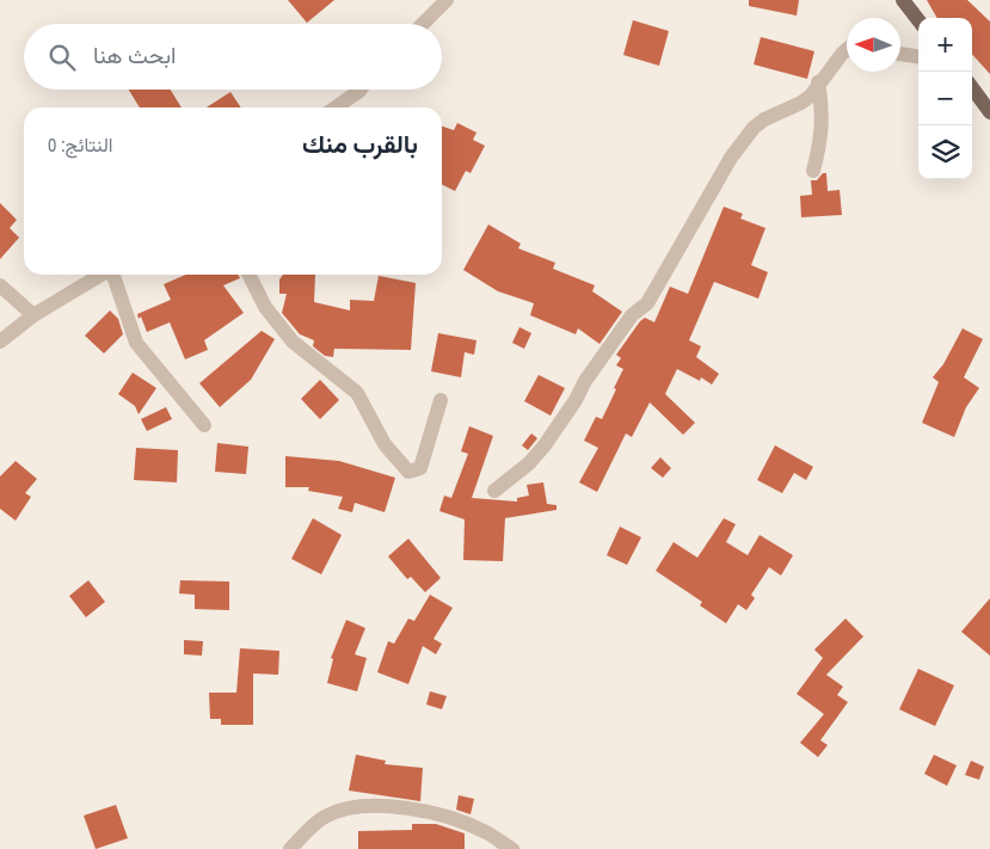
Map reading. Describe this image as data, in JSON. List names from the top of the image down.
{
  "north": "left",
  "page": {
    "map_buttons": ["+", "−"],
    "search": "ابحث هنا",
    "heading": ["بالقرب منك", "النتائج: 0"]
  }
}
